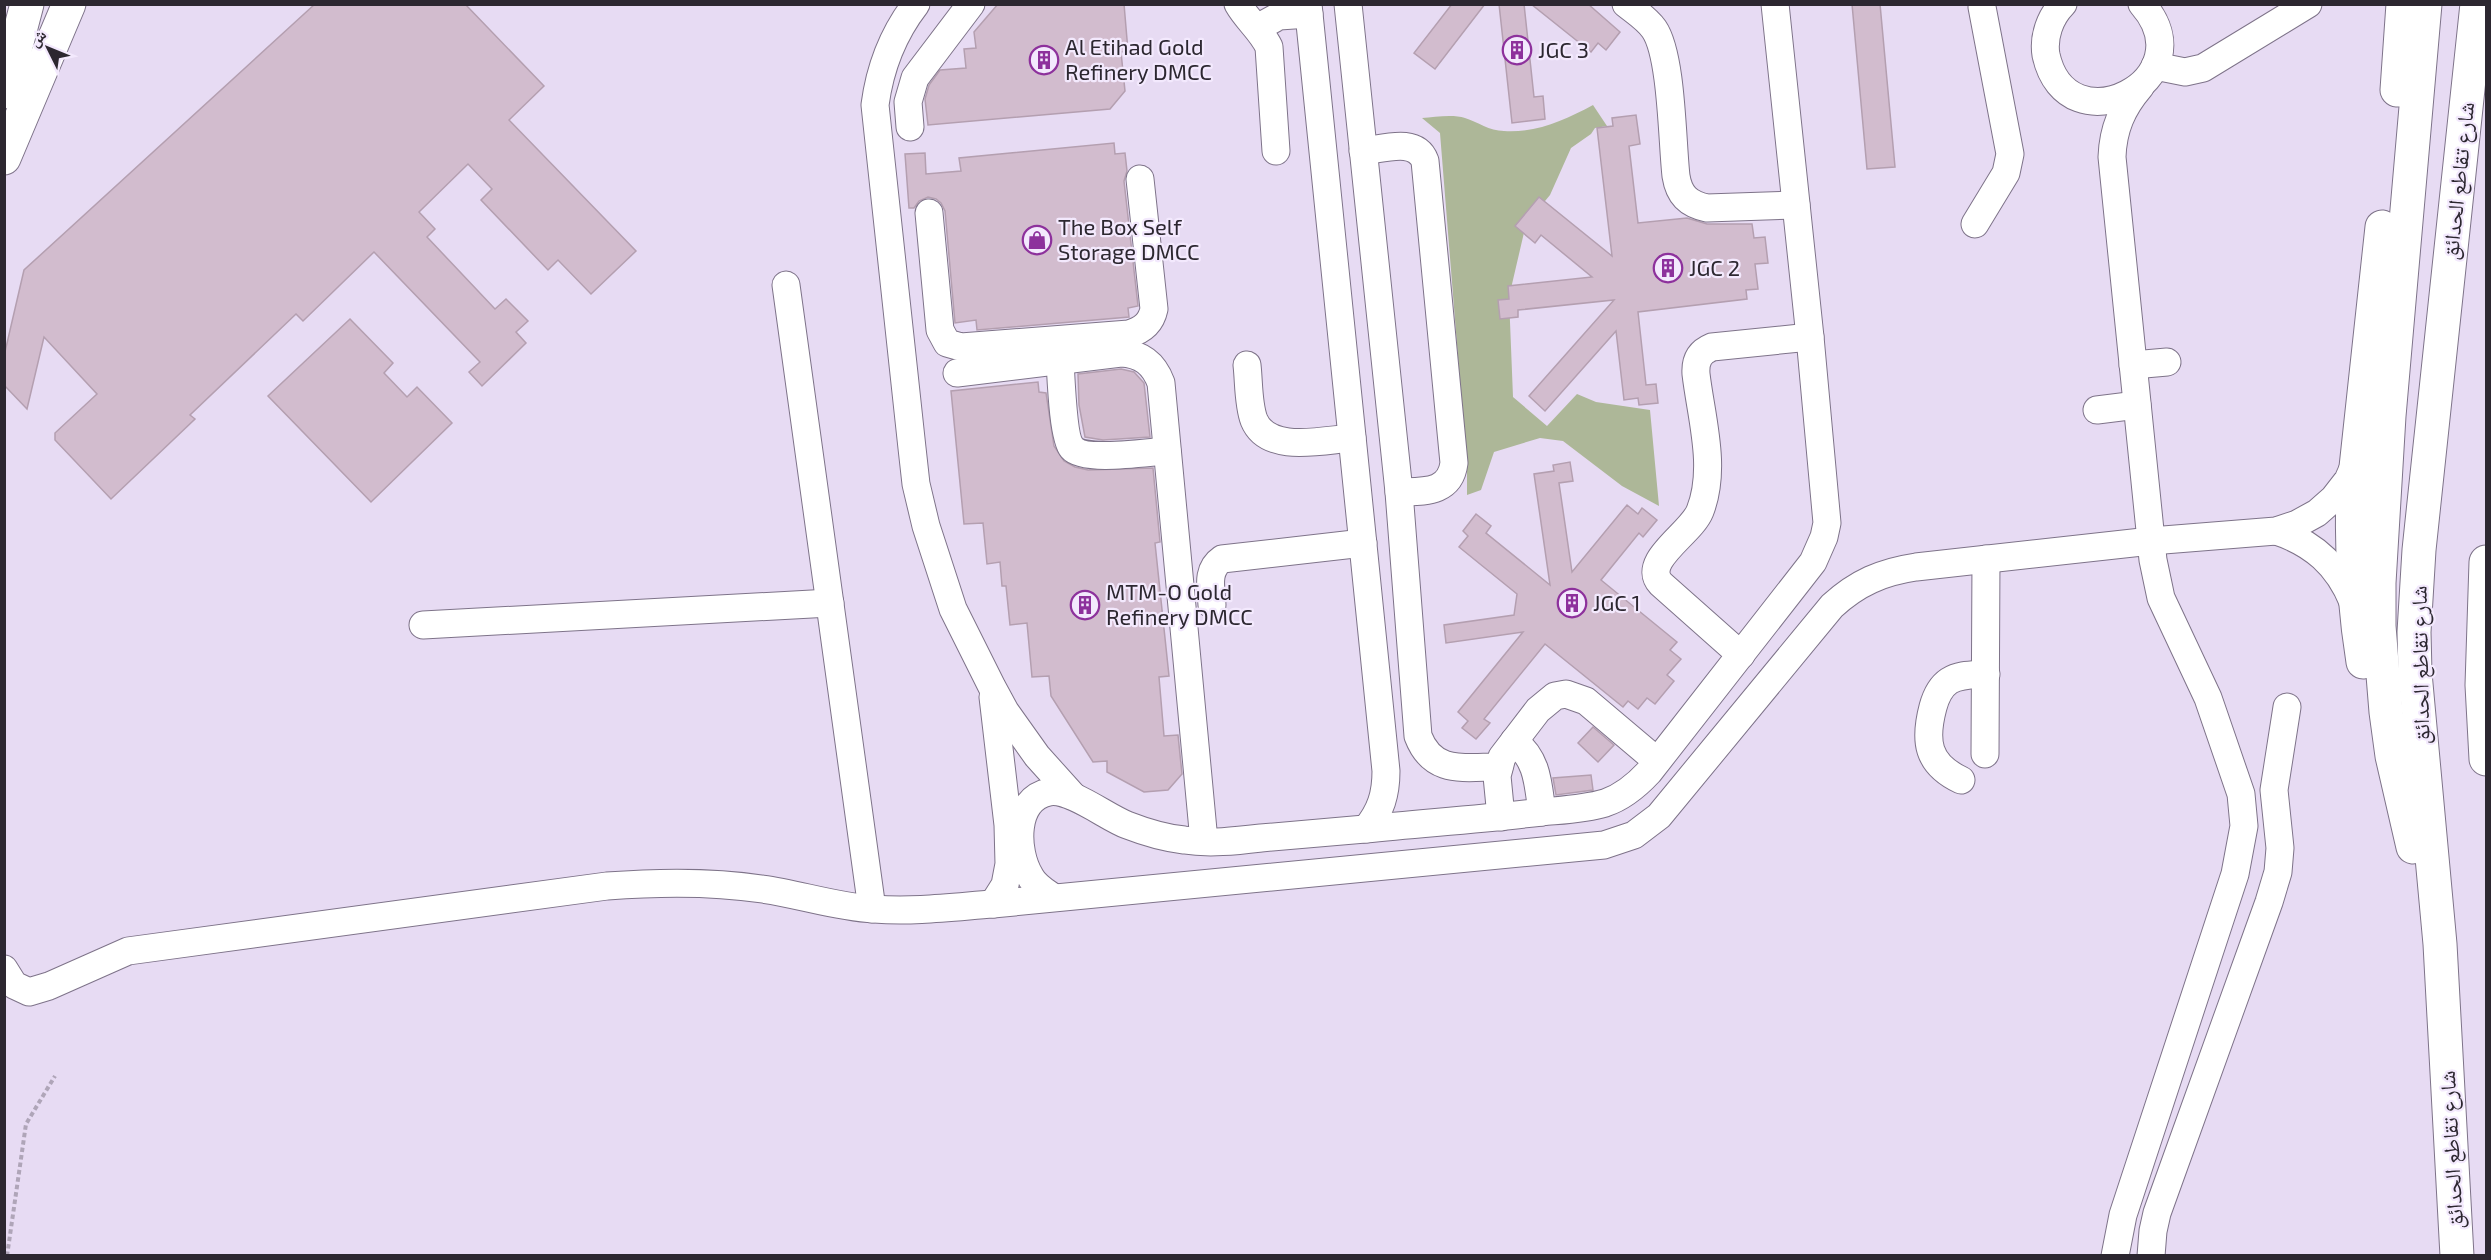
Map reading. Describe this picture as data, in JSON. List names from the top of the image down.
{
  "streets": {
    "main road": ["شارع تقاطع الحدائق"]
  },
  "places": {
    "building": [
      "JGC 3",
      "Al Etihad Gold Refinery DMCC",
      "JGC 2",
      "JGC 1",
      "MTM-O Gold Refinery DMCC"
    ],
    "shop": ["The Box Self Storage DMCC"]
  },
  "north": "top left"
}
